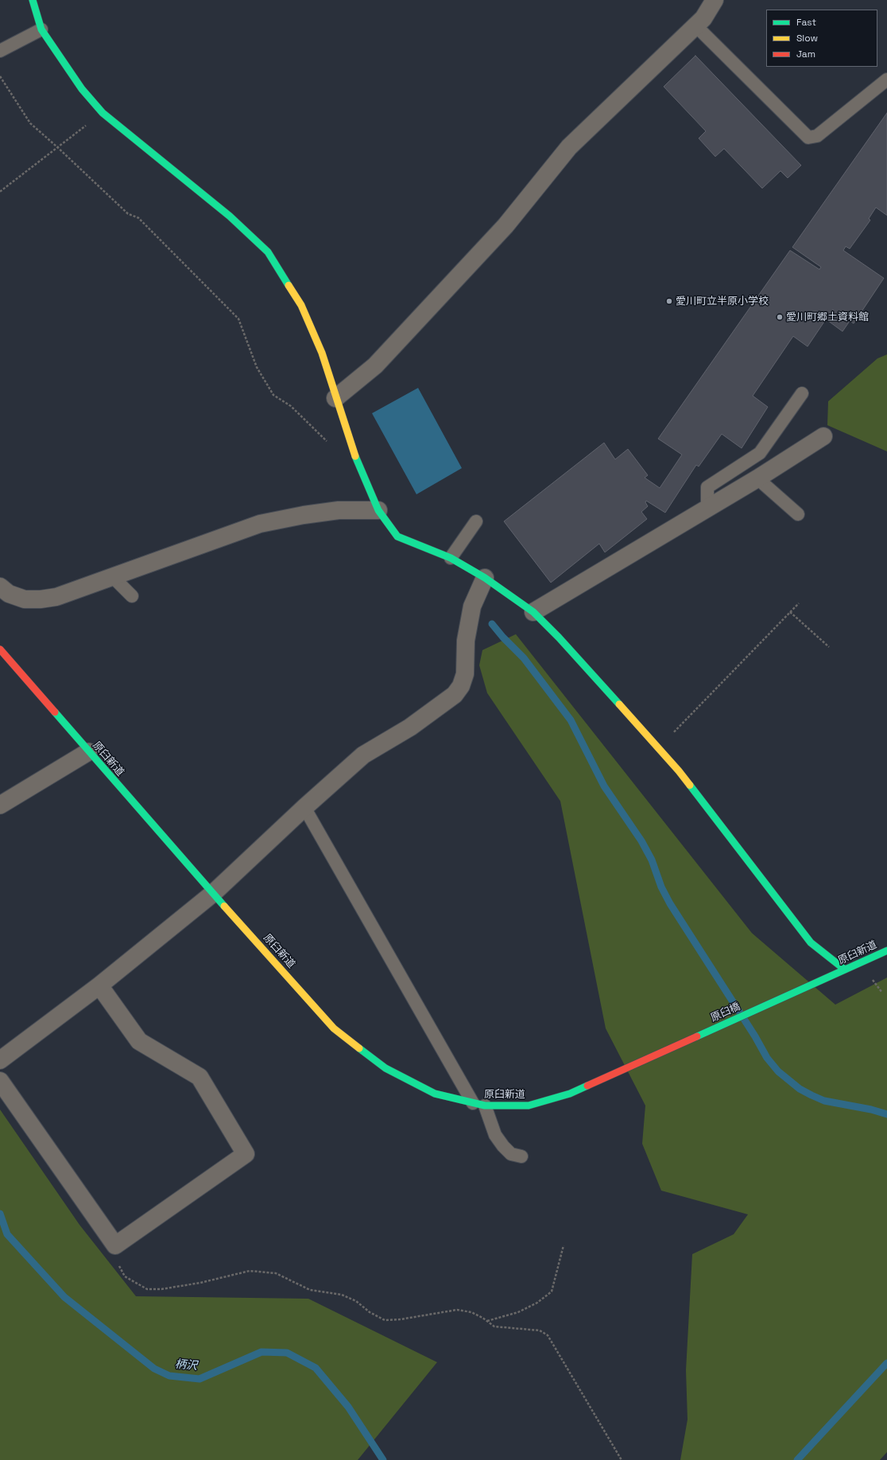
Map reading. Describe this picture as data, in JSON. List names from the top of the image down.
{
  "streets": {
    "street": ["原臼新道", "原臼橋"]
  },
  "crossings": [
    ["原臼新道", "原臼橋"]
  ],
  "water": ["柄沢"],
  "places": ["愛川町立半原小学校", "愛川町郷土資料館"],
  "legend": ["Fast", "Slow", "Jam"]
}
